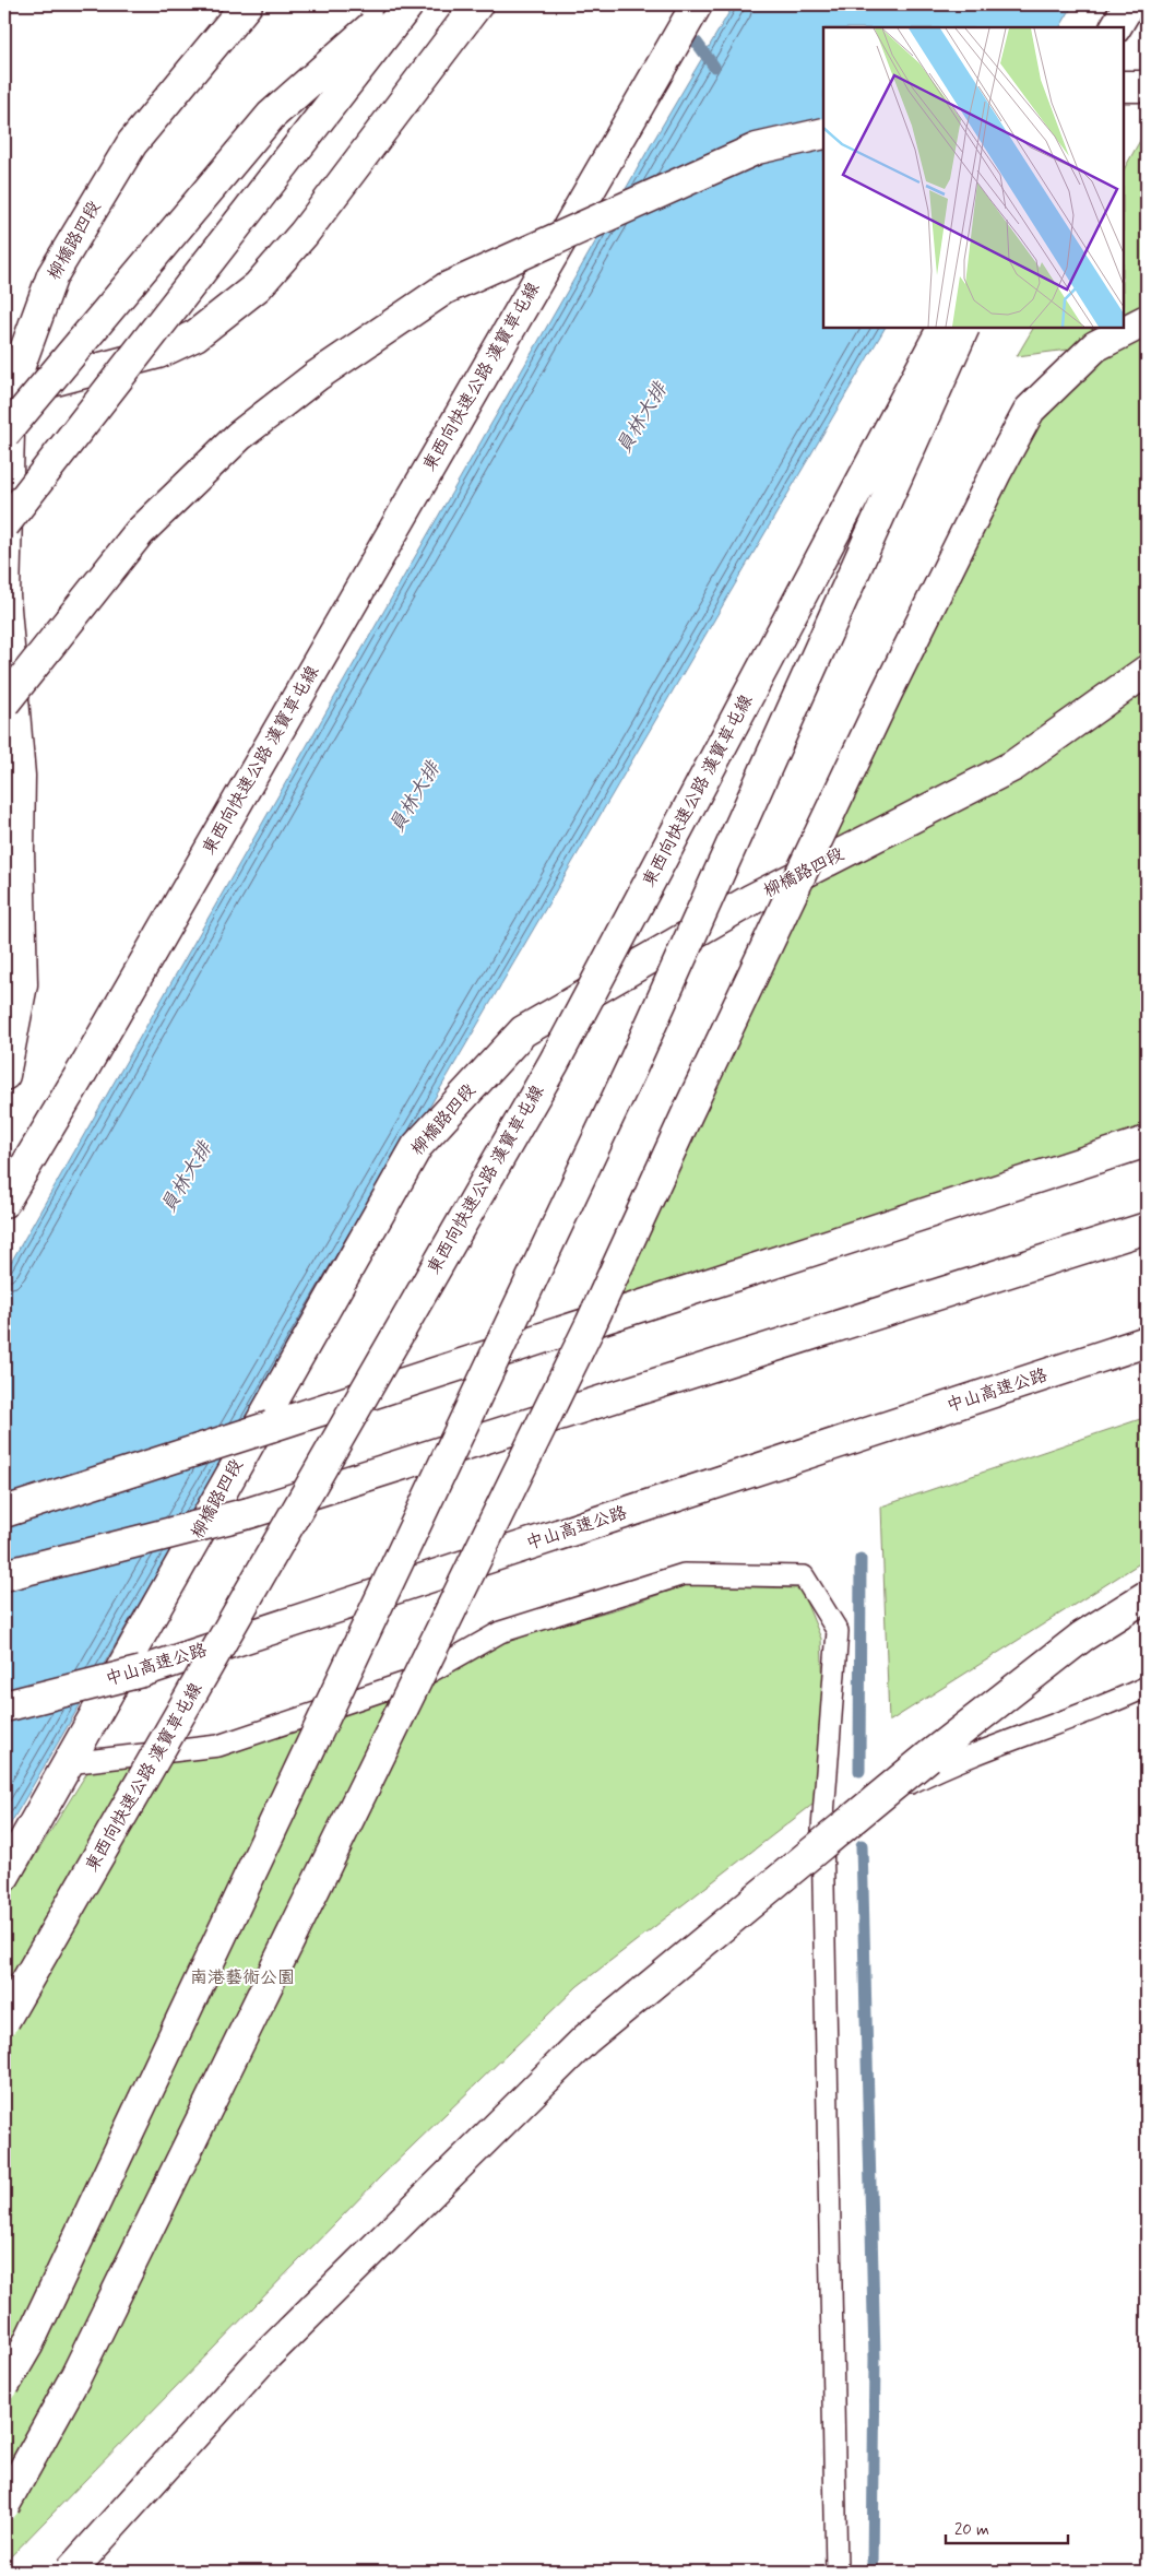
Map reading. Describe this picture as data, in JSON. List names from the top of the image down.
{
  "streets": {
    "main road": ["柳橋路四段", "東西向快速公路 漢寶草屯線", "中山高速公路"]
  },
  "water": ["員林大排"],
  "parks": ["南港藝術公園"],
  "scale_bar": "20 m"
}
